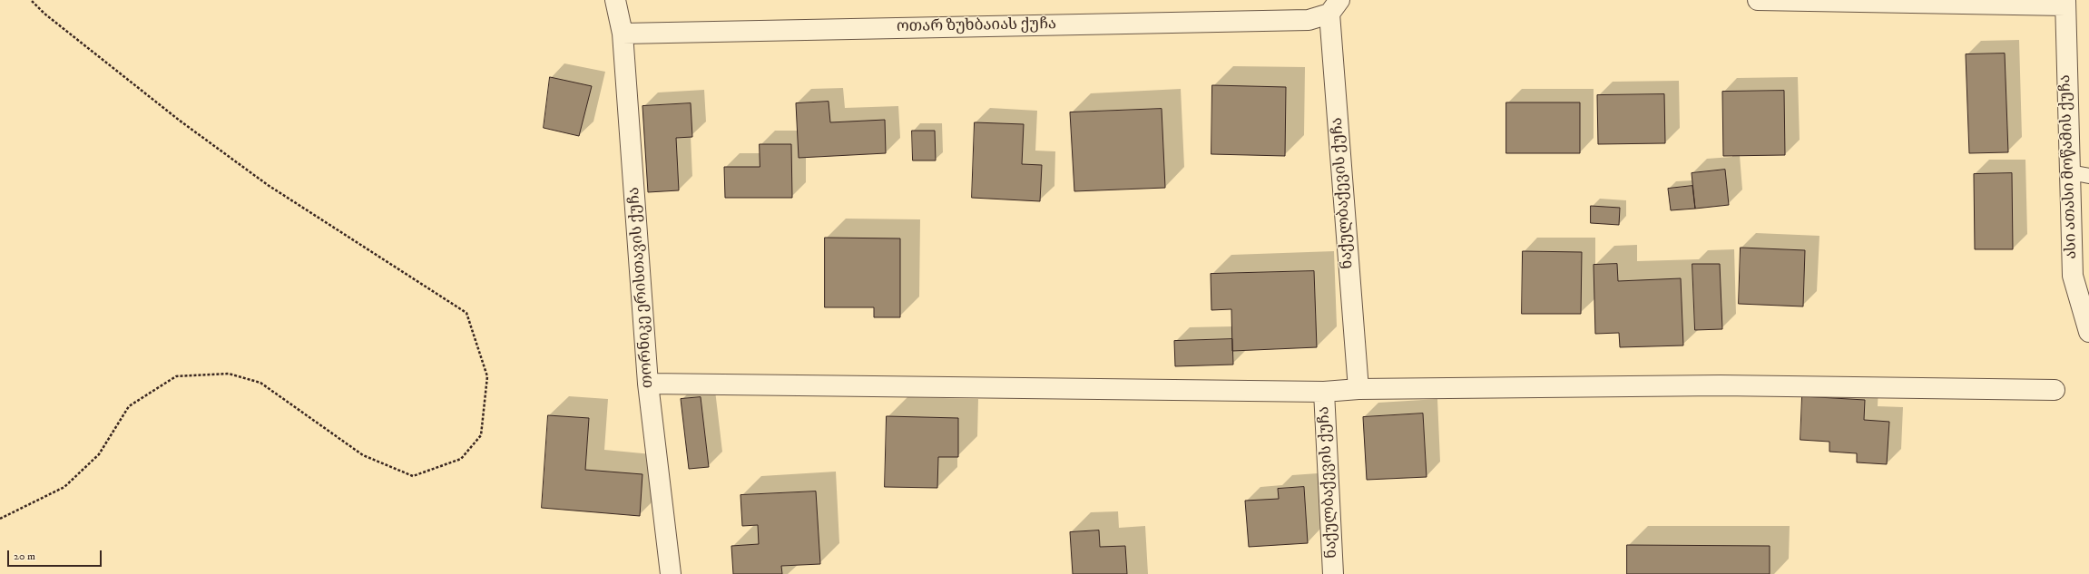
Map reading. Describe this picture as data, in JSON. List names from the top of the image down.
{
  "streets": {
    "street": [
      "ოთარ ზუხბაიას ქუჩა",
      "ასი ათასი მოწამის ქუჩა",
      "ნაქულბაქევის ქუჩა",
      "თორნიკე ერისთავის ქუჩა"
    ]
  },
  "crossings": [
    ["ოთარ ზუხბაიას ქუჩა", "ნაქულბაქევის ქუჩა"],
    ["ოთარ ზუხბაიას ქუჩა", "თორნიკე ერისთავის ქუჩა"]
  ],
  "scale_bar": "20 m"
}
